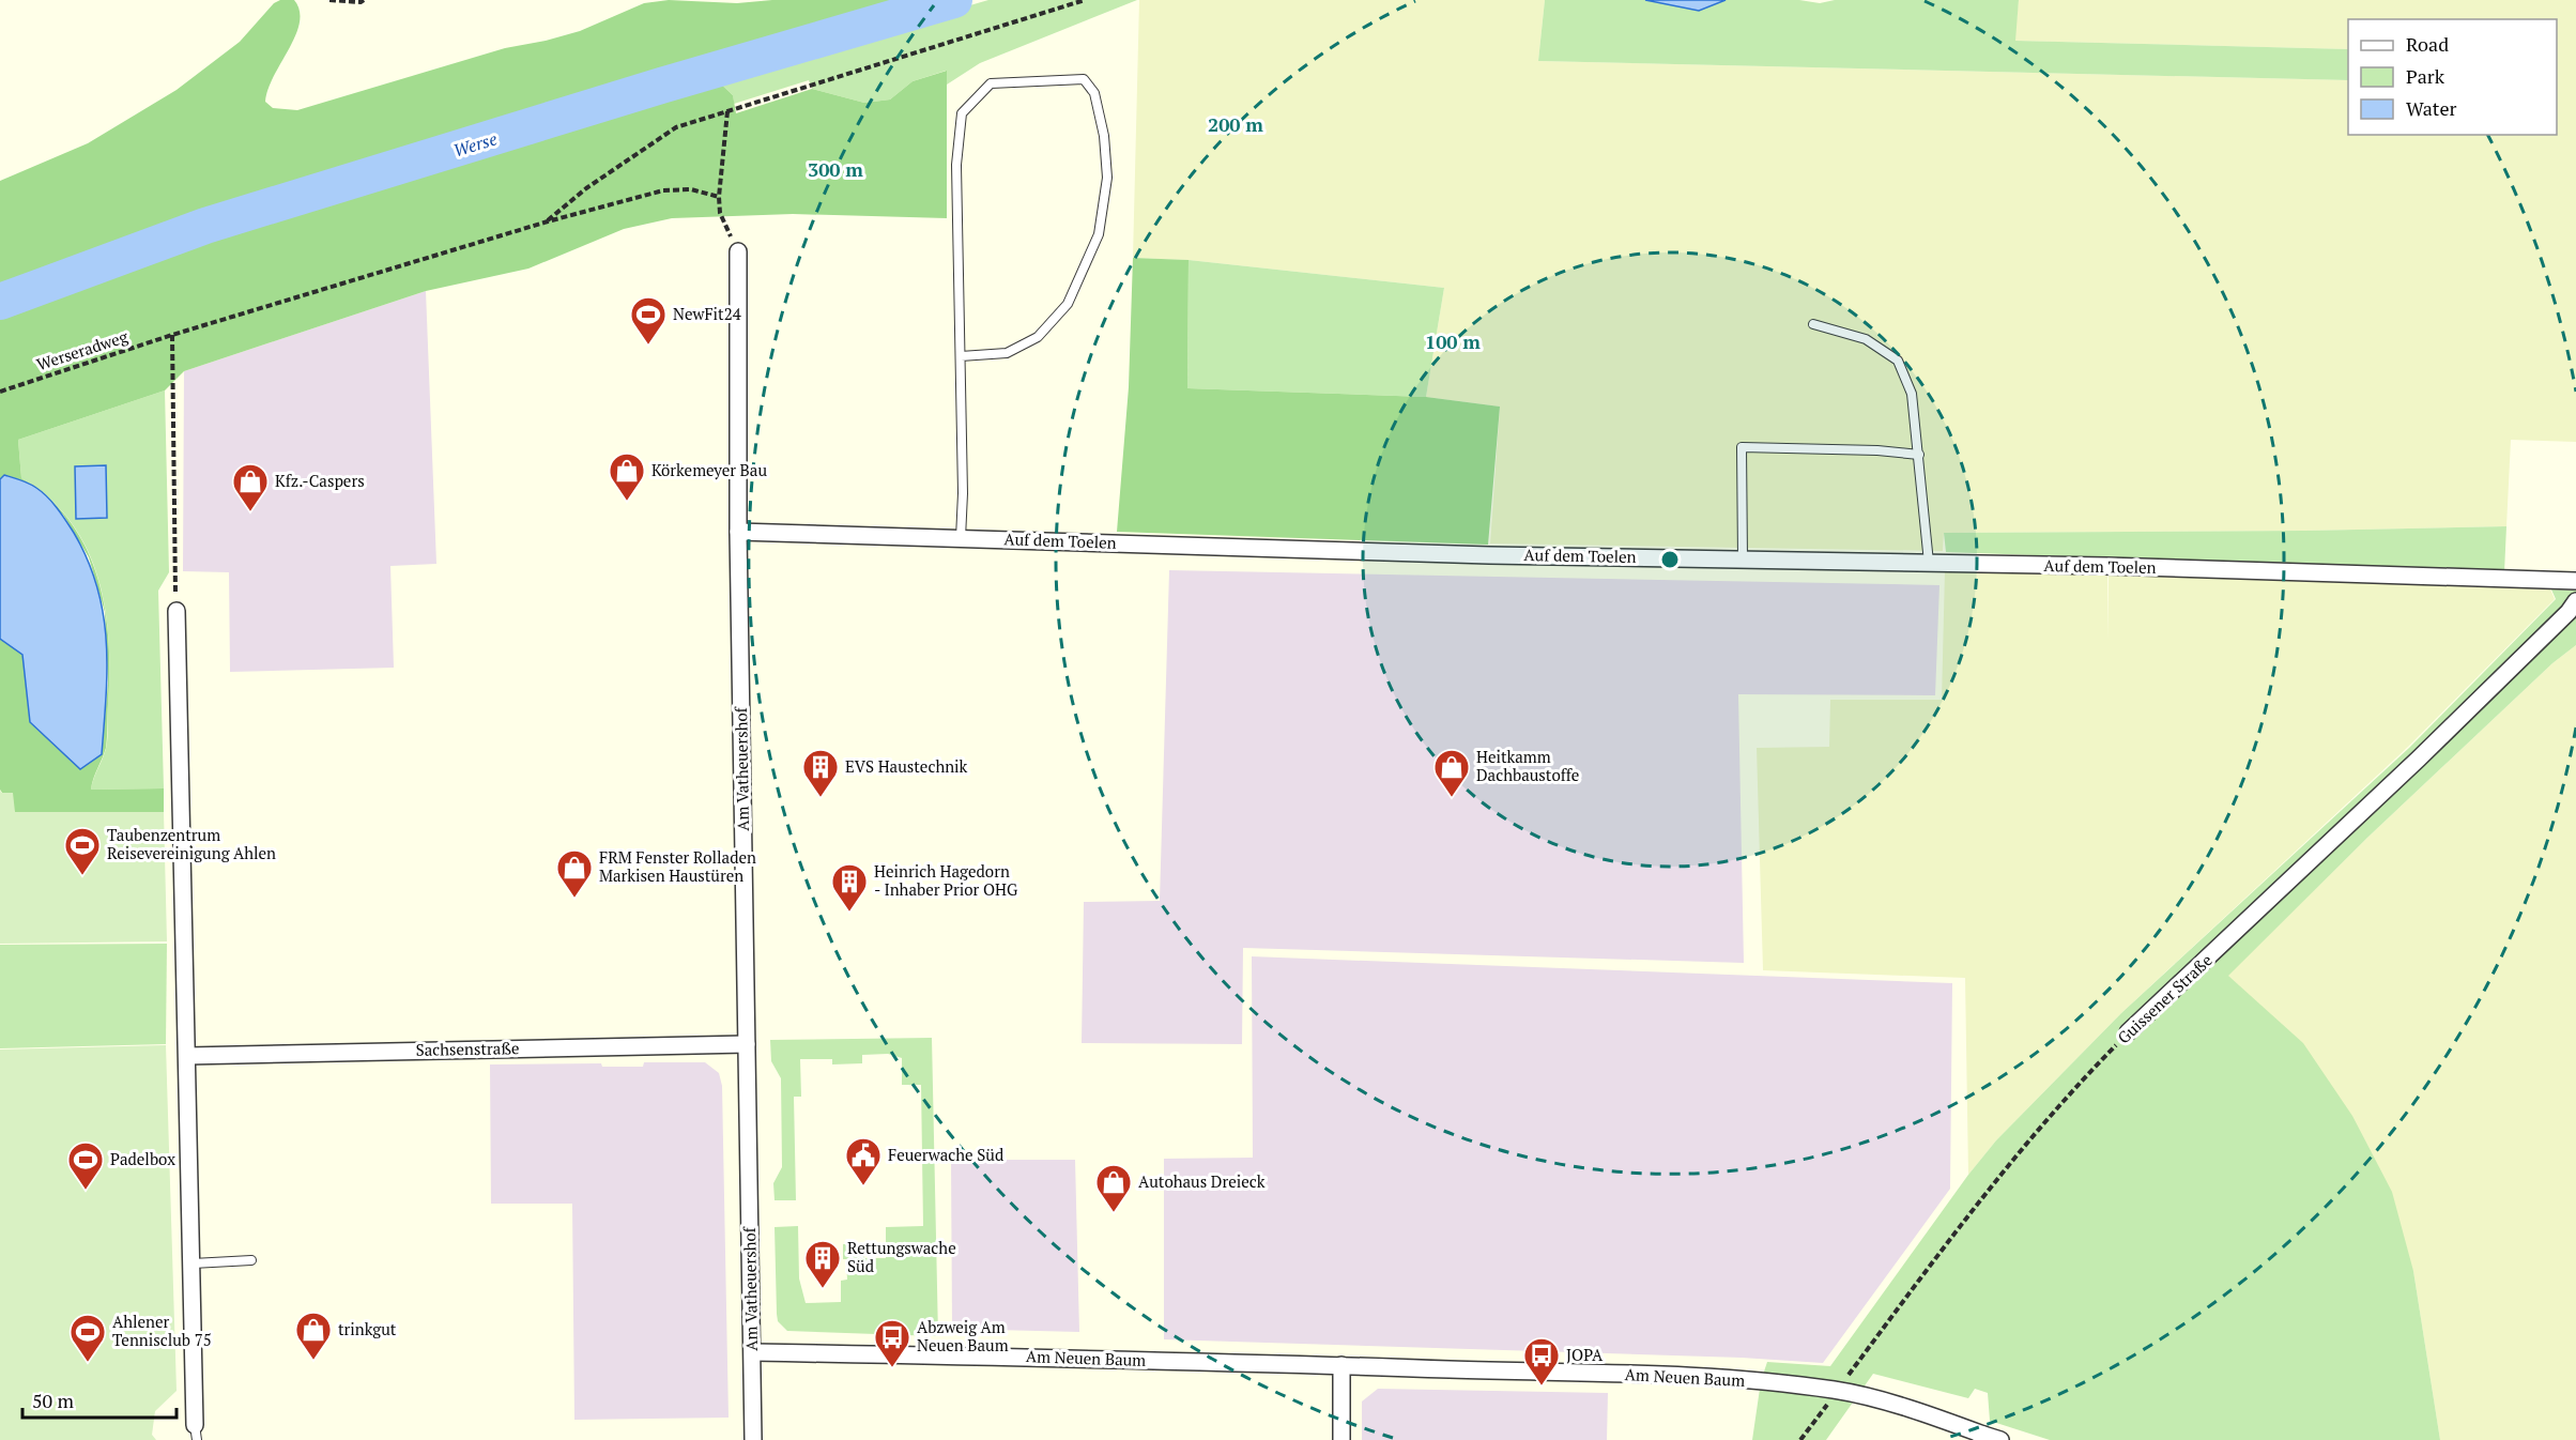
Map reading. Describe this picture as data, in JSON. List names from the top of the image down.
{
  "streets": {
    "street": [
      "Auf dem Toelen",
      "Am Vatheuershof",
      "Guissener Straße",
      "Sachsenstraße",
      "Am Neuen Baum"
    ],
    "path": ["Werseradweg"]
  },
  "crossings": [
    ["Auf dem Toelen", "Am Vatheuershof"],
    ["Am Vatheuershof", "Sachsenstraße"],
    ["Am Vatheuershof", "Am Neuen Baum"],
    ["Guissener Straße", "Am Neuen Baum"]
  ],
  "water": ["Werse"],
  "places": {
    "sports": [
      "NewFit24",
      "Taubenzentrum Reisevereinigung Ahlen",
      "Padelbox",
      "Ahlener Tennisclub 75"
    ],
    "shop": [
      "Körkemeyer Bau",
      "Kfz.-Caspers",
      "Heitkamm Dachbaustoffe",
      "FRM Fenster Rolladen Markisen Haustüren",
      "Autohaus Dreieck",
      "trinkgut"
    ],
    "building": ["EVS Haustechnik", "Heinrich Hagedorn - Inhaber Prior OHG", "Rettungswache Süd"],
    "public building": ["Feuerwache Süd"],
    "bus stop": ["Abzweig Am Neuen Baum", "JOPA"]
  },
  "legend": ["Road", "Park", "Water"],
  "scale_bar": "50 m",
  "rings": ["200 m", "300 m", "100 m"]
}
